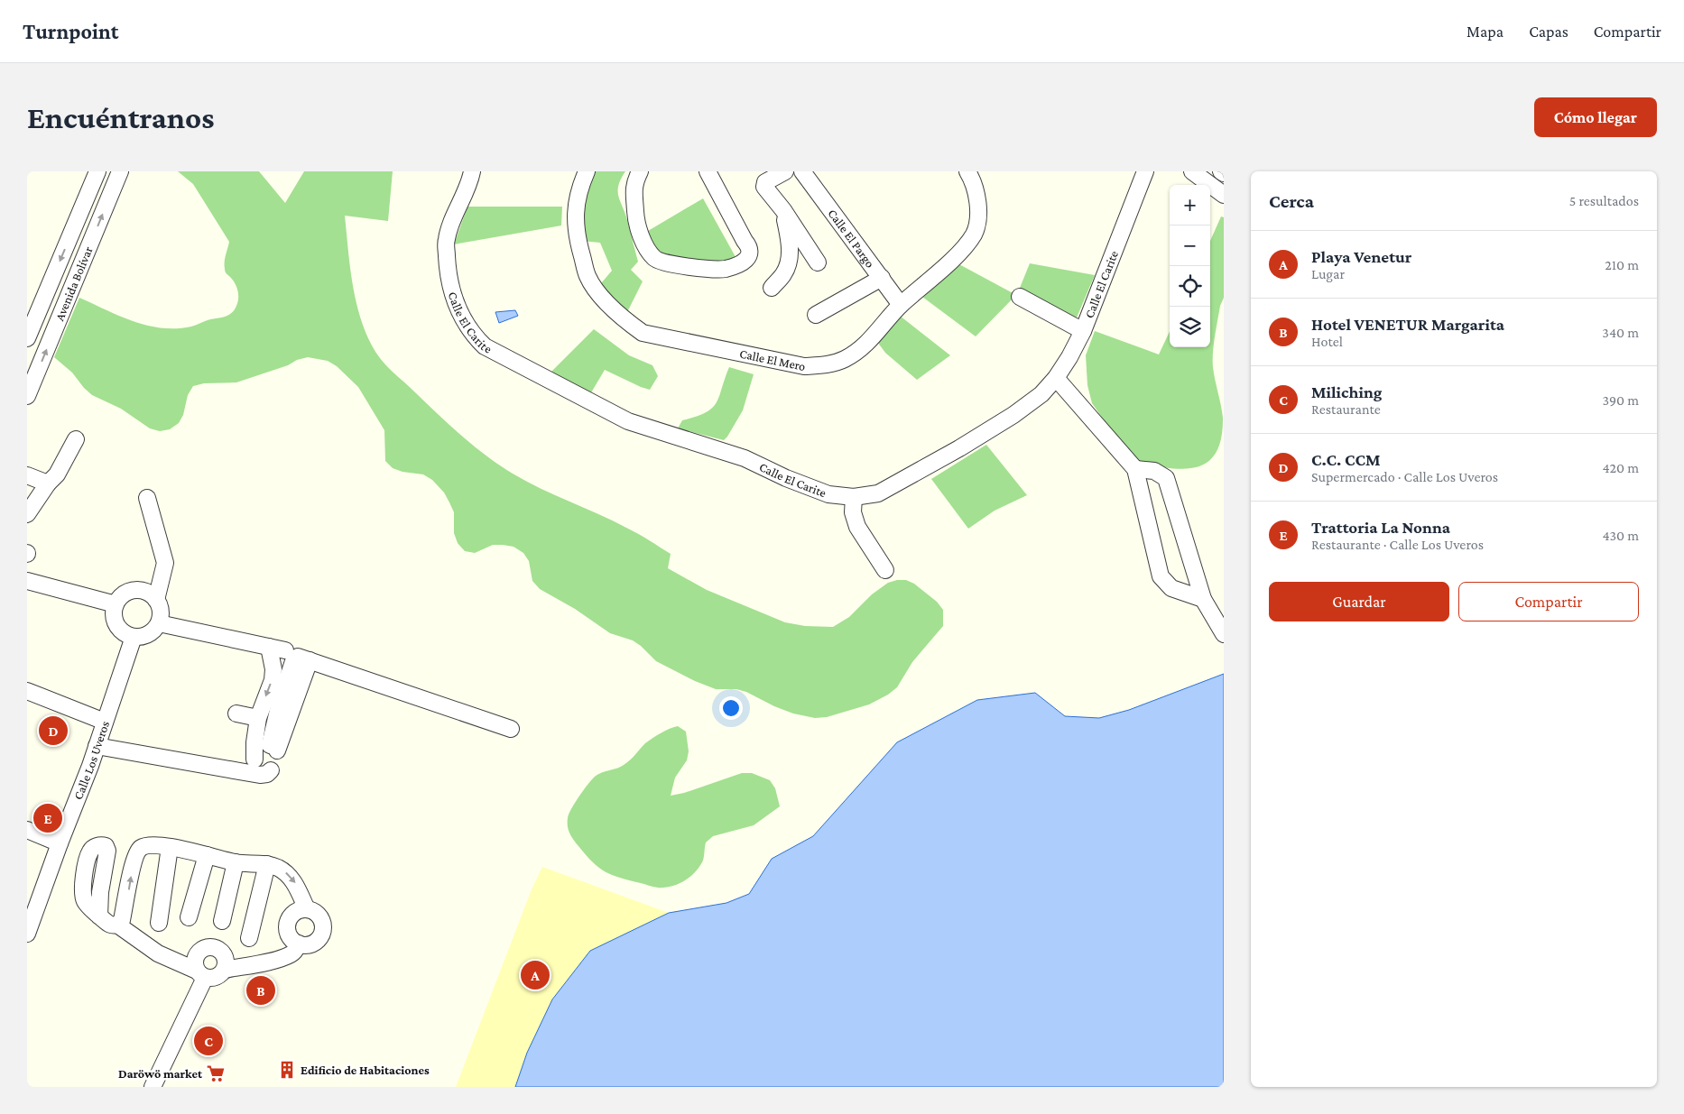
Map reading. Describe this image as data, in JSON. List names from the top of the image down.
{
  "streets": {
    "street": [
      "Calle El Pargo",
      "Avenida Bolívar",
      "Calle El Carite",
      "Calle El Mero",
      "Calle Los Uveros"
    ]
  },
  "crossings": [
    ["Calle El Pargo", "Calle El Mero"]
  ],
  "places": {
    "building": ["Edificio de Habitaciones"],
    "supermarket": ["Daröwö market"]
  },
  "page": {
    "header": "Turnpoint",
    "nav": ["Mapa", "Capas", "Compartir"],
    "buttons": [
      "Cómo llegar",
      ["Guardar", "Compartir"]
    ],
    "title": "Encuéntranos",
    "heading": ["Cerca", "5 resultados"],
    "map_buttons": ["+", "−"],
    "list": [
      {
        "mark": "A",
        "name": "Playa Venetur",
        "note": "Lugar",
        "value": "210 m"
      },
      {
        "mark": "B",
        "name": "Hotel VENETUR Margarita",
        "note": "Hotel",
        "value": "340 m"
      },
      {
        "mark": "C",
        "name": "Miliching",
        "note": "Restaurante",
        "value": "390 m"
      },
      {
        "mark": "D",
        "name": "C.C. CCM",
        "note": "Supermercado · Calle Los Uveros",
        "value": "420 m"
      },
      {
        "mark": "E",
        "name": "Trattoria La Nonna",
        "note": "Restaurante · Calle Los Uveros",
        "value": "430 m"
      }
    ],
    "pins": [
      "D",
      "E",
      "A",
      "B",
      "C"
    ]
  }
}
